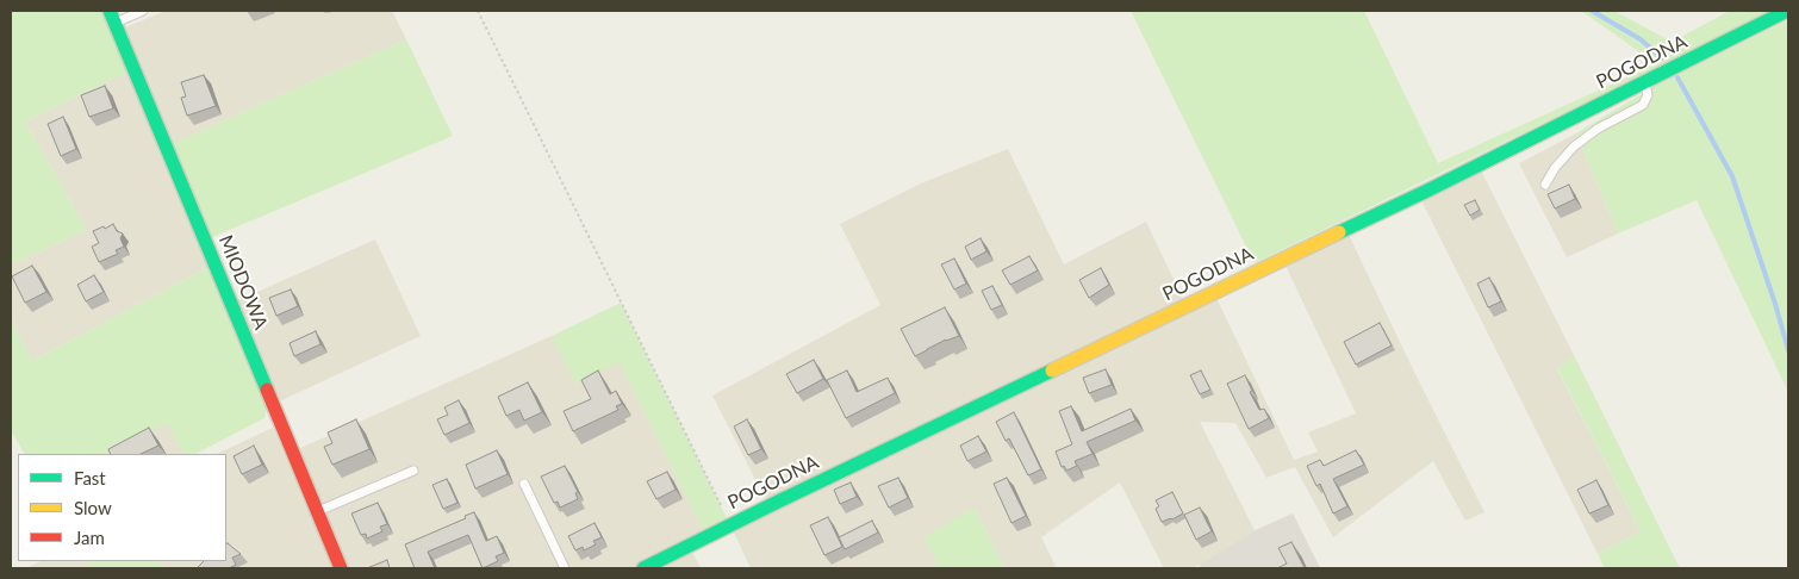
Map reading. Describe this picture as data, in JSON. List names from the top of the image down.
{
  "streets": {
    "street": ["POGODNA", "MIODOWA"]
  },
  "legend": ["Fast", "Slow", "Jam"]
}
